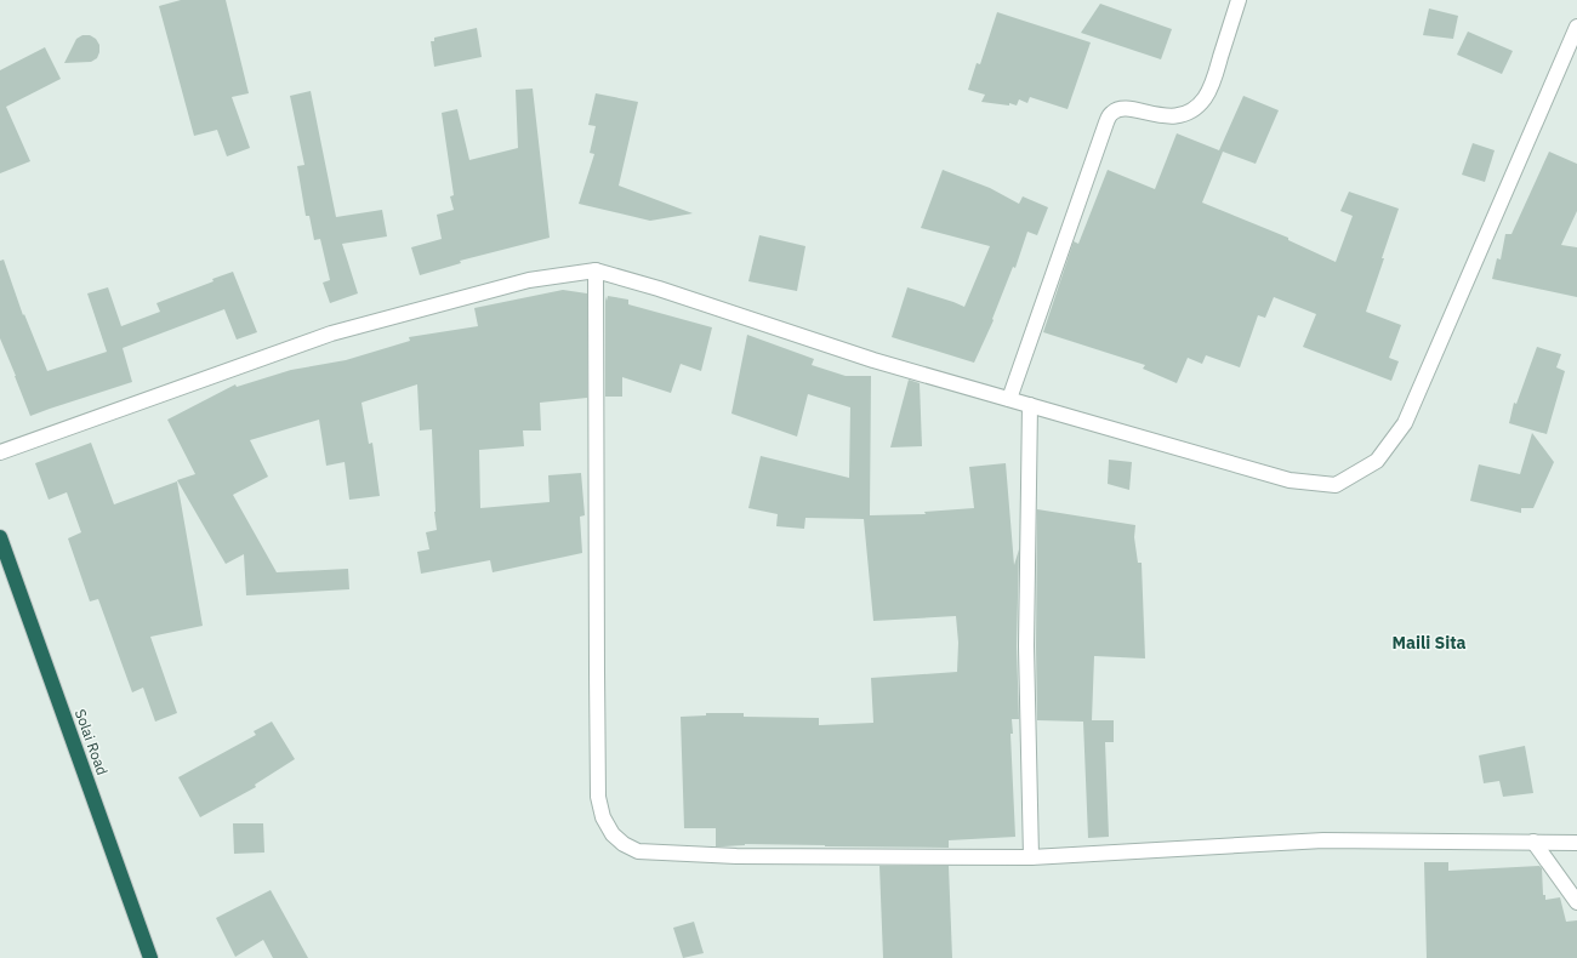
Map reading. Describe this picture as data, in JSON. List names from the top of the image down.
{
  "streets": {
    "highway": ["Solai Road"]
  },
  "districts": ["Maili Sita"]
}
